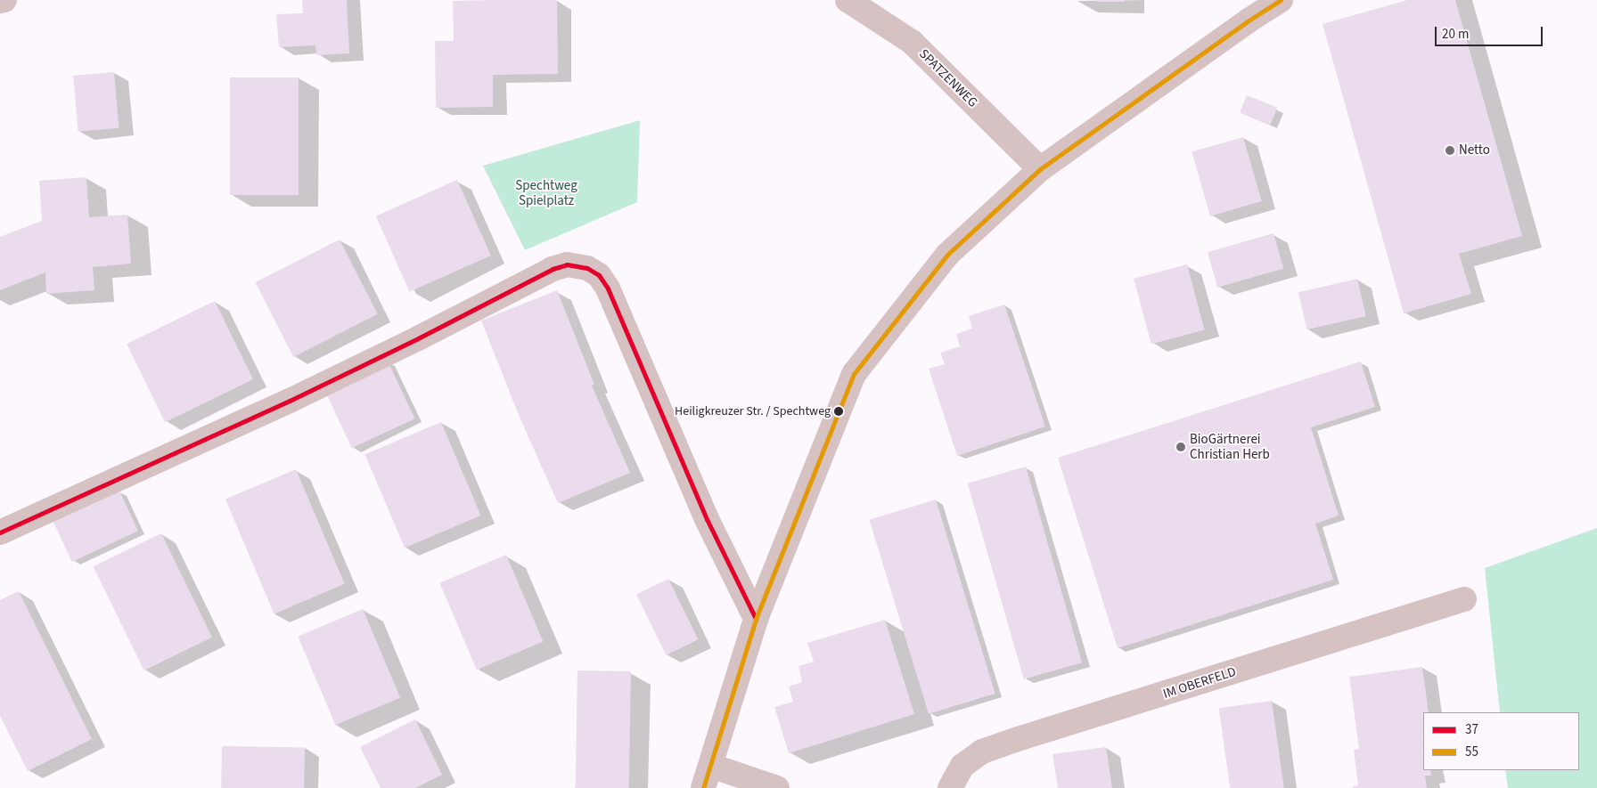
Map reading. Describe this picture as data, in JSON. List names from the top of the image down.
{
  "streets": {
    "street": ["SPATZENWEG", "IM OBERFELD"]
  },
  "parks": ["Spechtweg Spielplatz"],
  "places": ["Netto", "Heiligkreuzer Str. / Spechtweg", "BioGärtnerei Christian Herb"],
  "lines": ["transit line 55", "transit line 37"],
  "legend": ["37", "55"],
  "scale_bar": "20 m"
}
